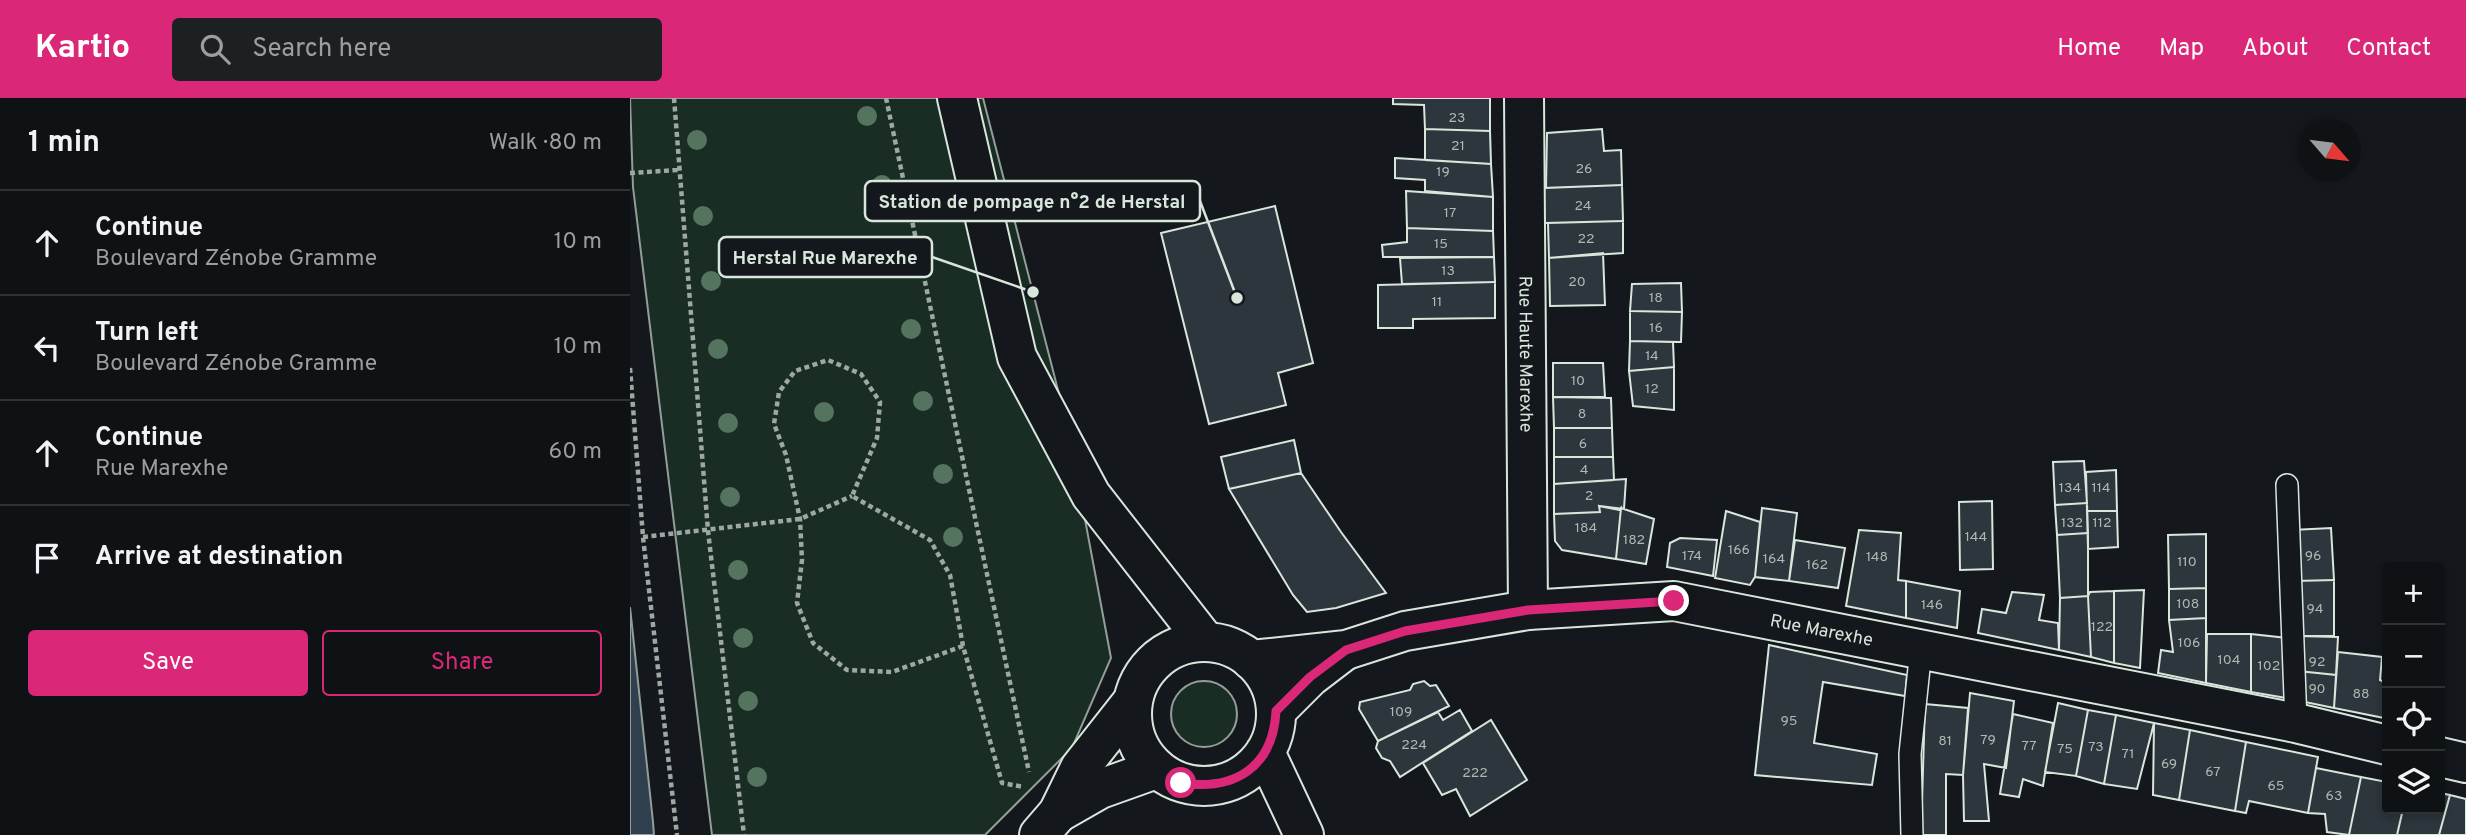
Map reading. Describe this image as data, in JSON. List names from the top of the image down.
{
  "streets": {
    "street": ["Rue Haute Marexhe", "Rue Marexhe"]
  },
  "crossings": [
    ["Rue Haute Marexhe", "Rue Marexhe"]
  ],
  "places": ["Herstal Rue Marexhe", "Station de pompage n°2 de Herstal"],
  "house_numbers": [
    "23",
    "21",
    "26",
    "19",
    "24",
    "17",
    "22",
    "15",
    "13",
    "20",
    "18",
    "11",
    "16",
    "14",
    "10",
    "12",
    "8",
    "6",
    "4",
    "134",
    "114",
    "2",
    "132",
    "112",
    "184",
    "144",
    "182",
    "166",
    "174",
    "96",
    "148",
    "164",
    "110",
    "162",
    "108",
    "146",
    "94",
    "122",
    "106",
    "104",
    "92",
    "102",
    "90",
    "88",
    "109",
    "95",
    "79",
    "81",
    "224",
    "77",
    "73",
    "75",
    "71",
    "69",
    "67",
    "222",
    "65",
    "63"
  ],
  "north": "bottom right",
  "page": {
    "header": "Kartio",
    "search": "Search here",
    "nav": [
      "Home",
      "Map",
      "About",
      "Contact"
    ],
    "heading": ["1 min", "Walk · 80 m"],
    "list": [
      ["Continue", "Boulevard Zénobe Gramme", "10 m"],
      ["Turn left", "Boulevard Zénobe Gramme", "10 m"],
      ["Continue", "Rue Marexhe", "60 m"],
      "Arrive at destination"
    ],
    "map_buttons": ["+", "−"],
    "buttons": ["Save", "Share"]
  }
}
